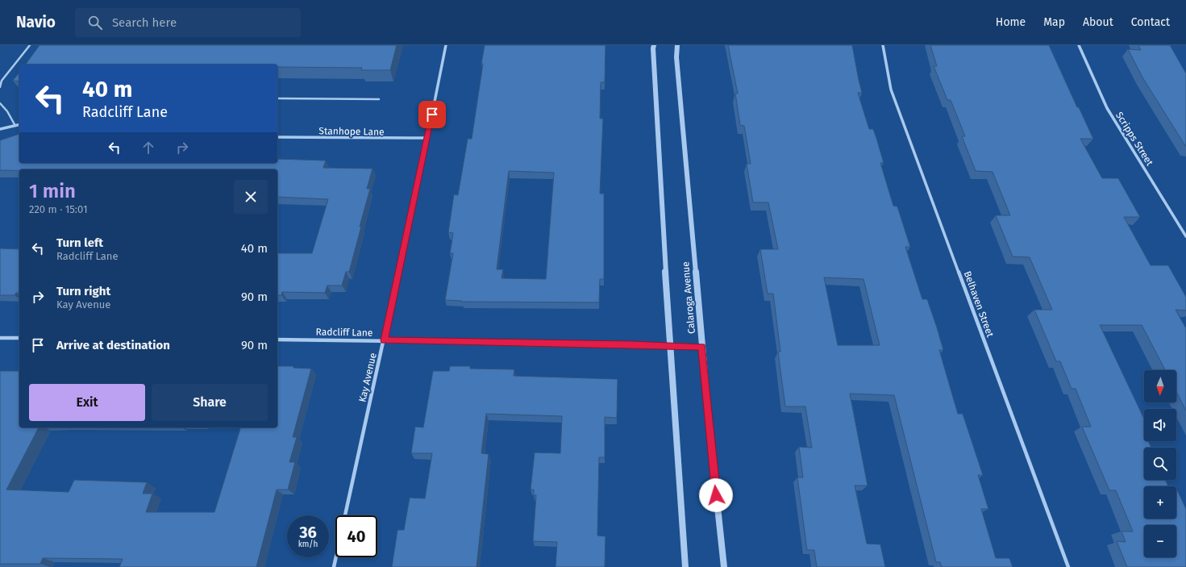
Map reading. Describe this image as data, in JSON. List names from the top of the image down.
{
  "streets": {
    "street": [
      "Stanhope Lane",
      "Scripps Street",
      "Calaroga Avenue",
      "Belhaven Street",
      "Radcliff Lane",
      "Kay Avenue"
    ]
  },
  "crossings": [
    ["Stanhope Lane", "Kay Avenue"],
    ["Calaroga Avenue", "Radcliff Lane"],
    ["Radcliff Lane", "Kay Avenue"]
  ],
  "north": "bottom",
  "page": {
    "header": "Navio",
    "search": "Search here",
    "nav": [
      "Home",
      "Map",
      "About",
      "Contact"
    ],
    "turn": ["40 m", "Radcliff Lane"],
    "heading": ["1 min", "220 m · 15:01"],
    "list": [
      {
        "name": "Turn left",
        "note": "Radcliff Lane",
        "value": "40 m"
      },
      {
        "name": "Turn right",
        "note": "Kay Avenue",
        "value": "90 m"
      },
      {
        "name": "Arrive at destination",
        "value": "90 m"
      }
    ],
    "map_buttons": ["+", "−"],
    "buttons": ["Exit", "Share"],
    "speed": "36 km/h",
    "limit": "40"
  }
}
